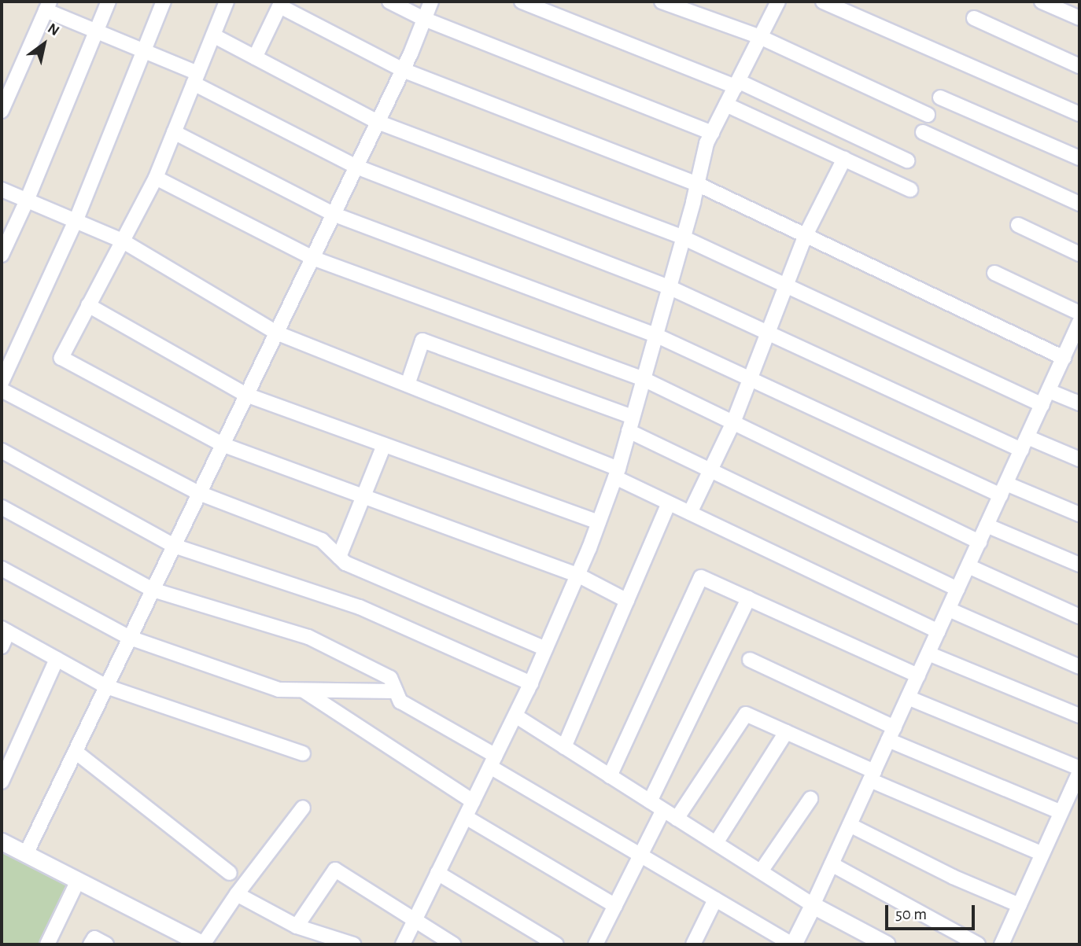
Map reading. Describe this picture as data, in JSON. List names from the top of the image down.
{
  "scale_bar": "50 m",
  "north": "top right"
}
